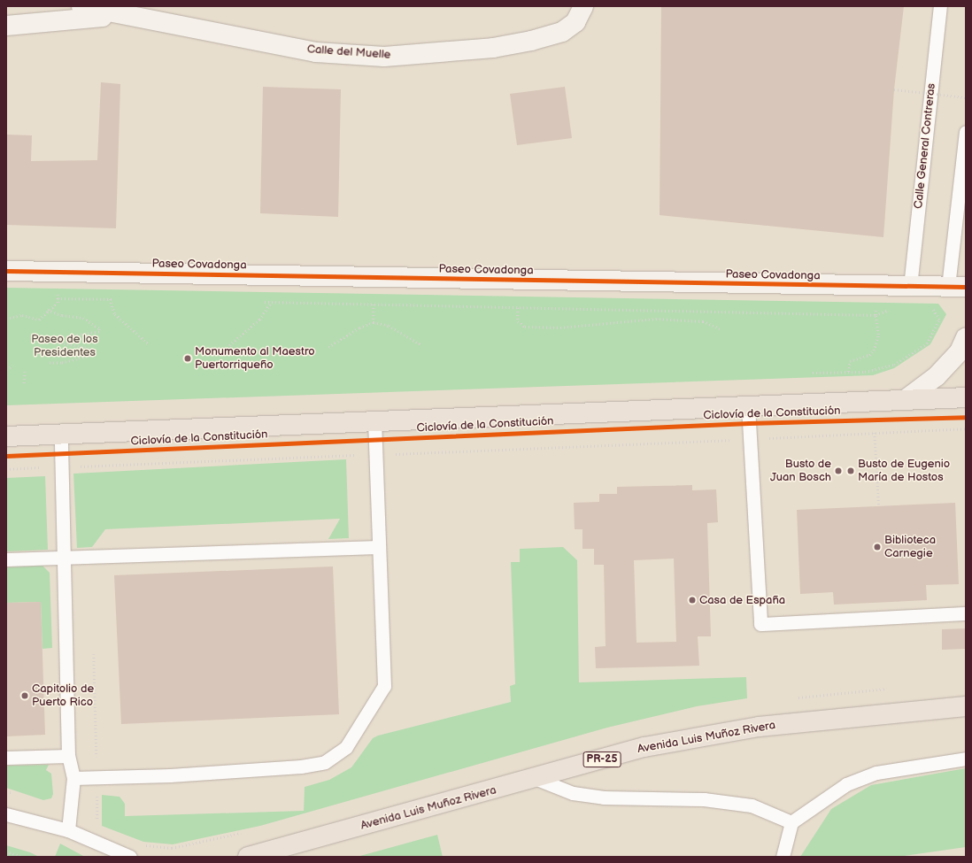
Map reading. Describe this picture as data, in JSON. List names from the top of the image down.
{
  "streets": {
    "main road": ["Avenida Luis Muñoz Rivera", "PR-25"],
    "street": ["Calle del Muelle", "Paseo Covadonga"],
    "lane": ["Calle General Contreras"],
    "cycle path": ["Ciclovía de la Constitución"]
  },
  "crossings": [
    ["Calle General Contreras", "Paseo Covadonga"]
  ],
  "parks": ["Paseo de los Presidentes"],
  "places": [
    "Monumento al Maestro Puertorriqueño",
    "Busto de Juan Bosch",
    "Busto de Eugenio María de Hostos",
    "Biblioteca Carnegie",
    "Casa de España",
    "Capitolio de Puerto Rico"
  ]
}
